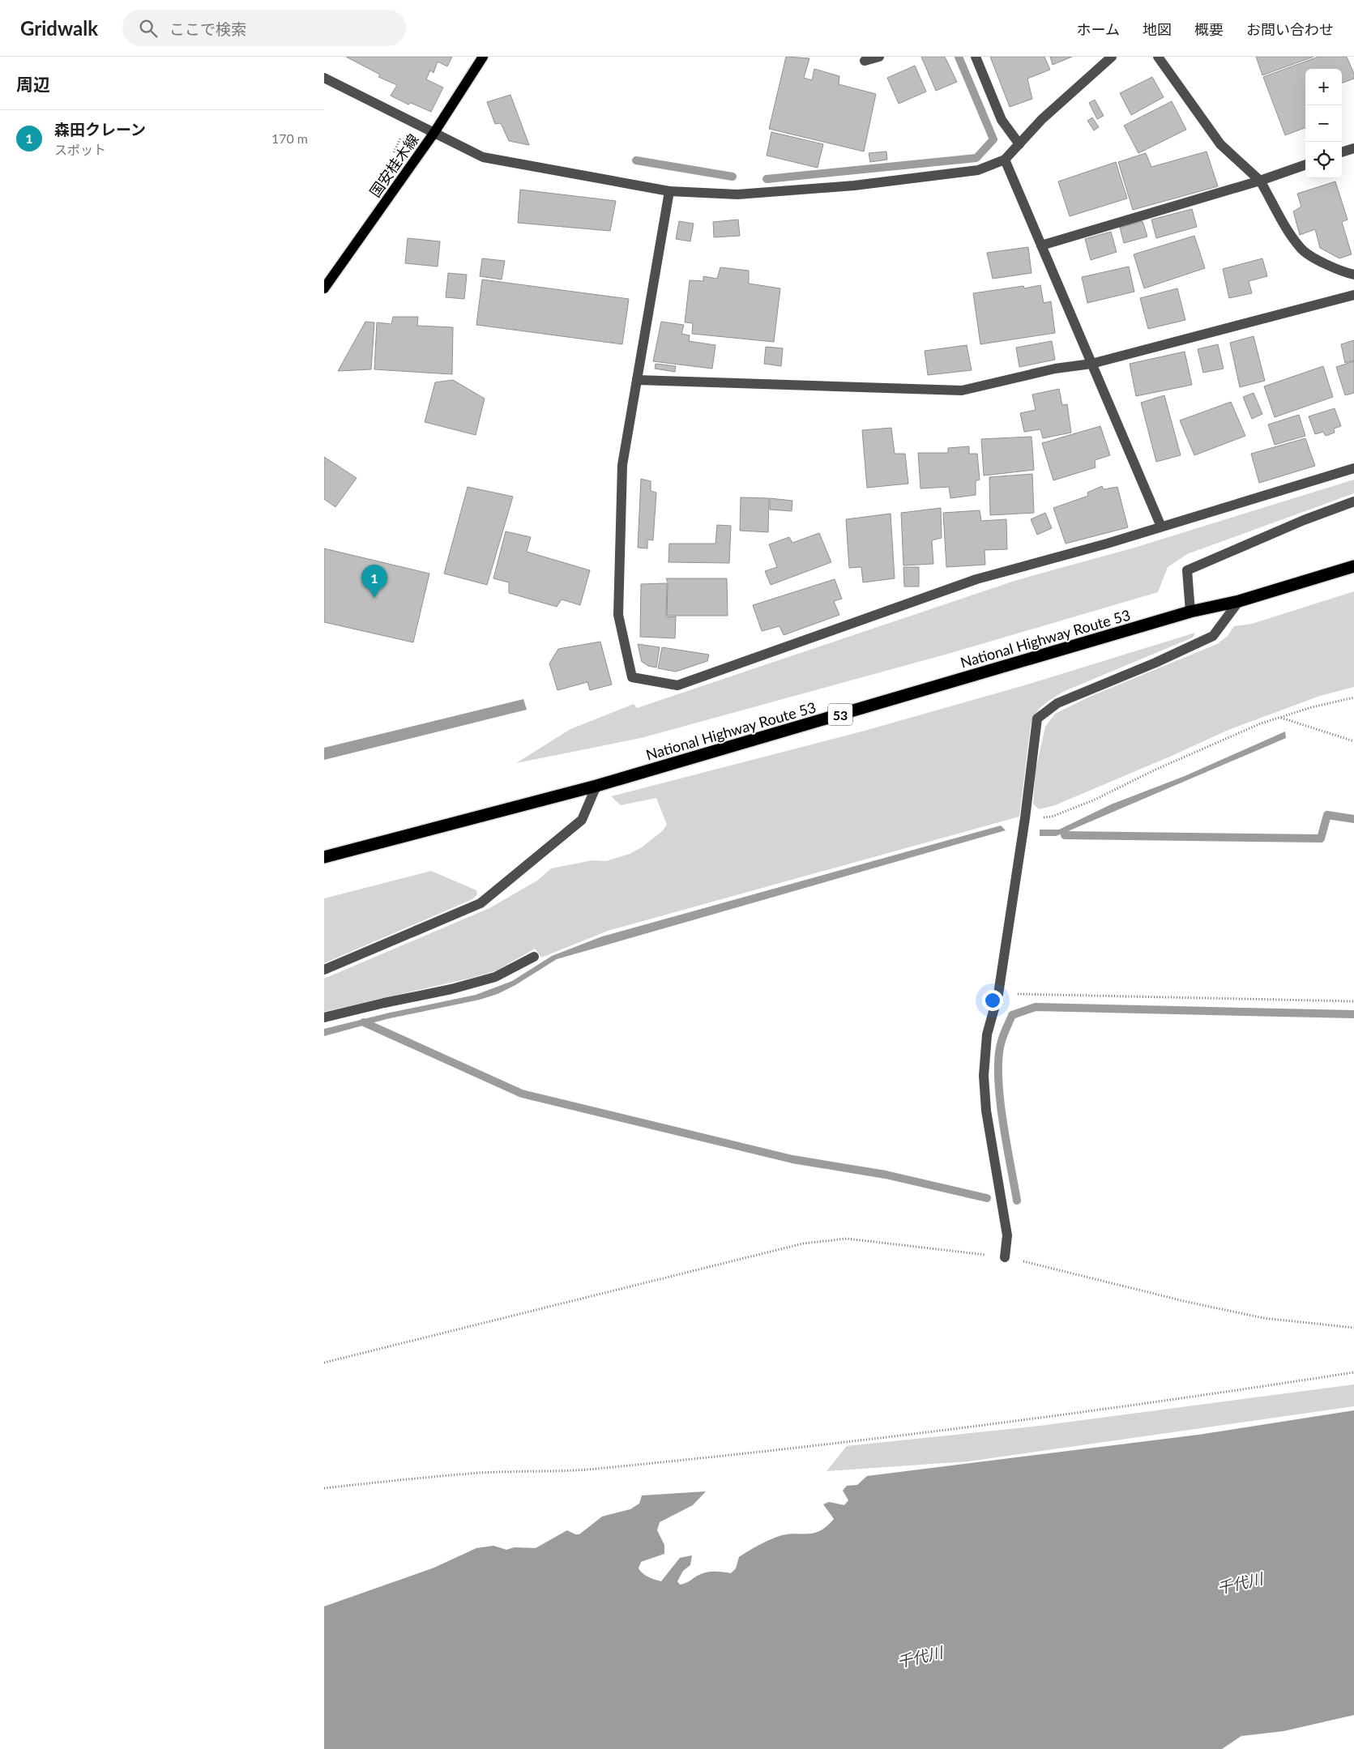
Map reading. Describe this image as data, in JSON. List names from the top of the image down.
{
  "streets": {
    "highway": ["National Highway Route 53", "53"],
    "main road": ["国安桂木線"]
  },
  "water": ["千代川"],
  "page": {
    "header": "Gridwalk",
    "search": "ここで検索",
    "nav": [
      "ホーム",
      "地図",
      "概要",
      "お問い合わせ"
    ],
    "heading": "周辺",
    "map_buttons": ["+", "−"],
    "list": [
      {
        "mark": "1",
        "name": "森田クレーン",
        "note": "スポット",
        "value": "170 m"
      }
    ],
    "pins": "1"
  }
}
